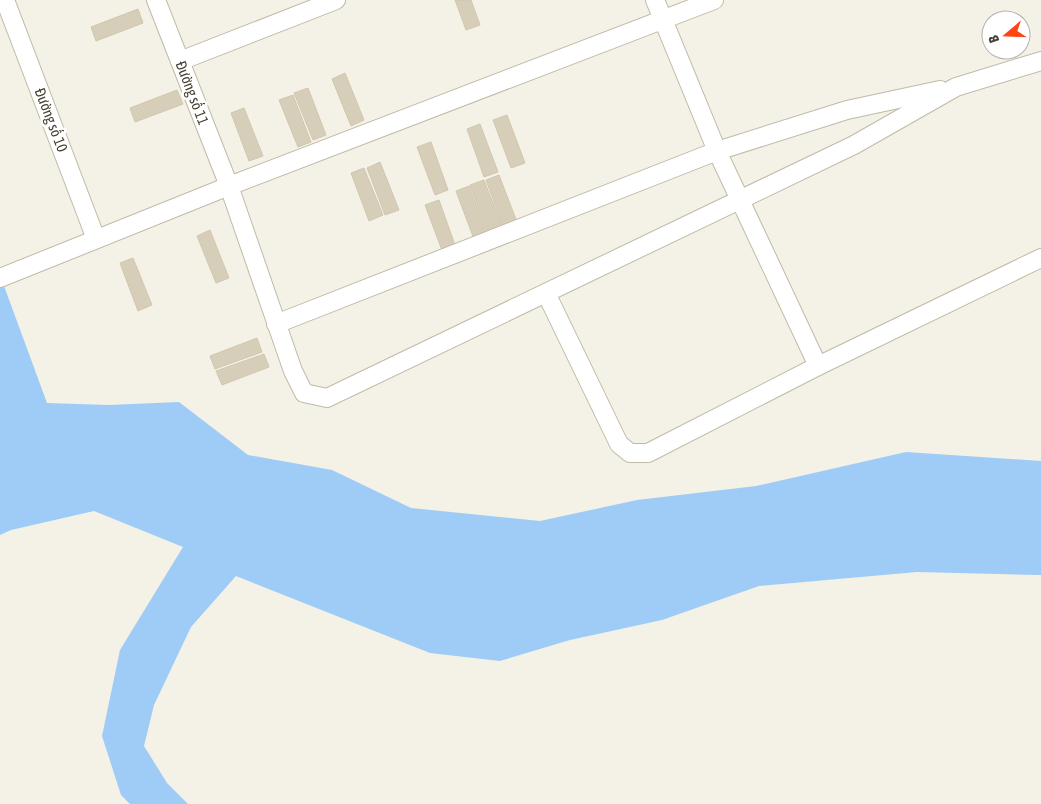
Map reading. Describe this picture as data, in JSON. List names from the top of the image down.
{
  "streets": {
    "street": ["Đường số 11", "Đường số 10"]
  },
  "north": "left"
}
